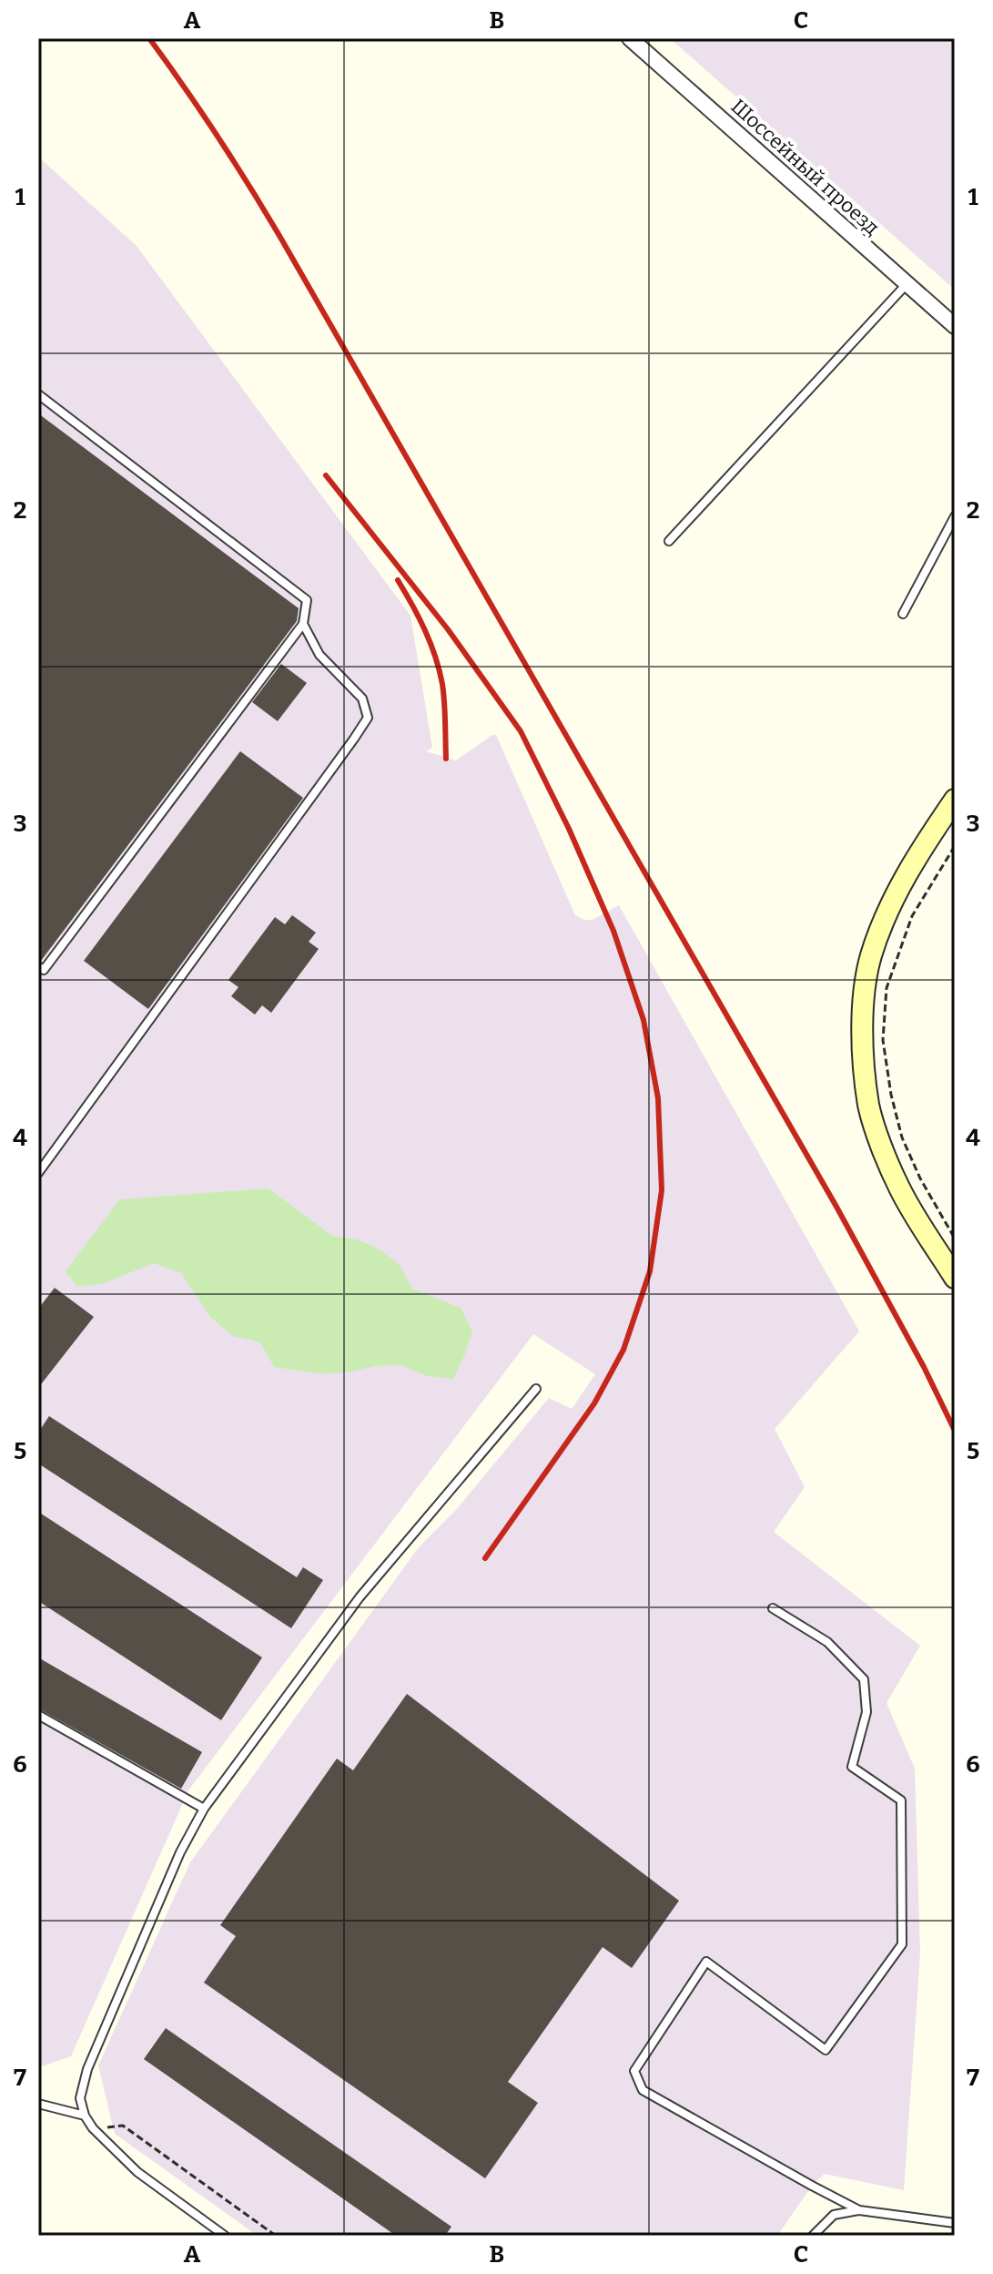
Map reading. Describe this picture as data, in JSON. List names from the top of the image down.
{
  "streets": {
    "street": ["Шоссейный проезд"]
  },
  "grid": {
    "columns": ["A", "B", "C"],
    "rows": [
      "1",
      "2",
      "3",
      "4",
      "5",
      "6",
      "7"
    ]
  }
}
